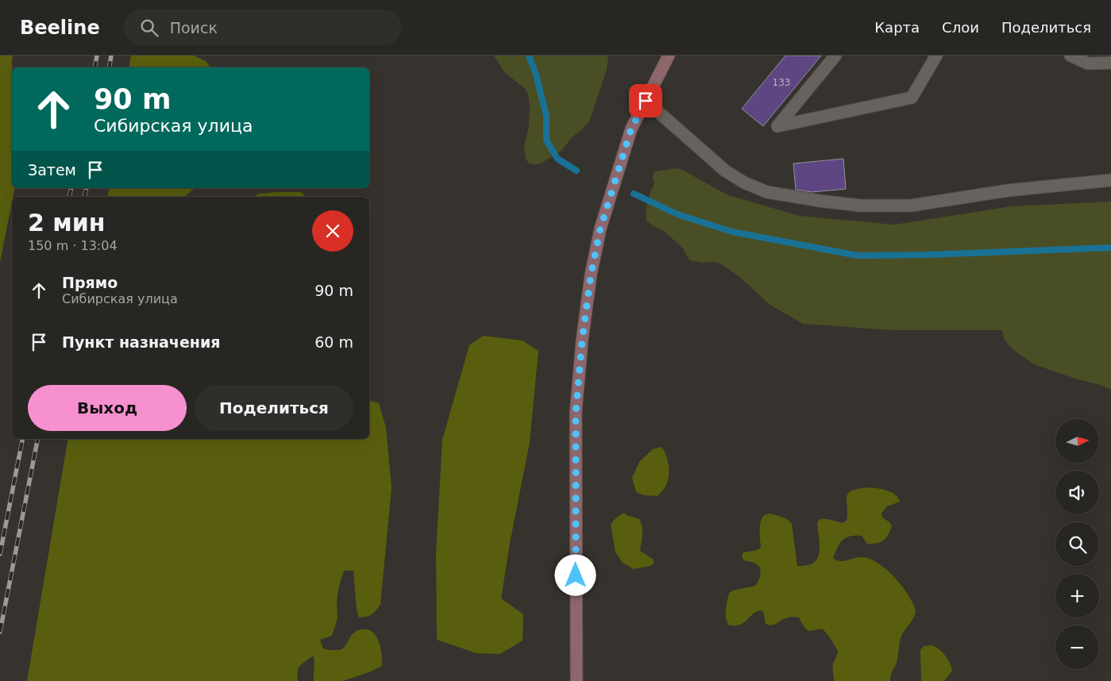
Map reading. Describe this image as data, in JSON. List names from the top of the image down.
{
  "house_numbers": ["133"],
  "north": "right",
  "page": {
    "header": "Beeline",
    "search": "Поиск",
    "nav": ["Карта", "Слои", "Поделиться"],
    "turn": ["90 m", "Сибирская улица"],
    "then": "Затем",
    "heading": ["2 мин", "150 m · 13:04"],
    "list": [
      {
        "name": "Прямо",
        "note": "Сибирская улица",
        "value": "90 m"
      },
      {
        "name": "Пункт назначения",
        "value": "60 m"
      }
    ],
    "buttons": ["Выход", "Поделиться"],
    "map_buttons": ["+", "−"]
  }
}
